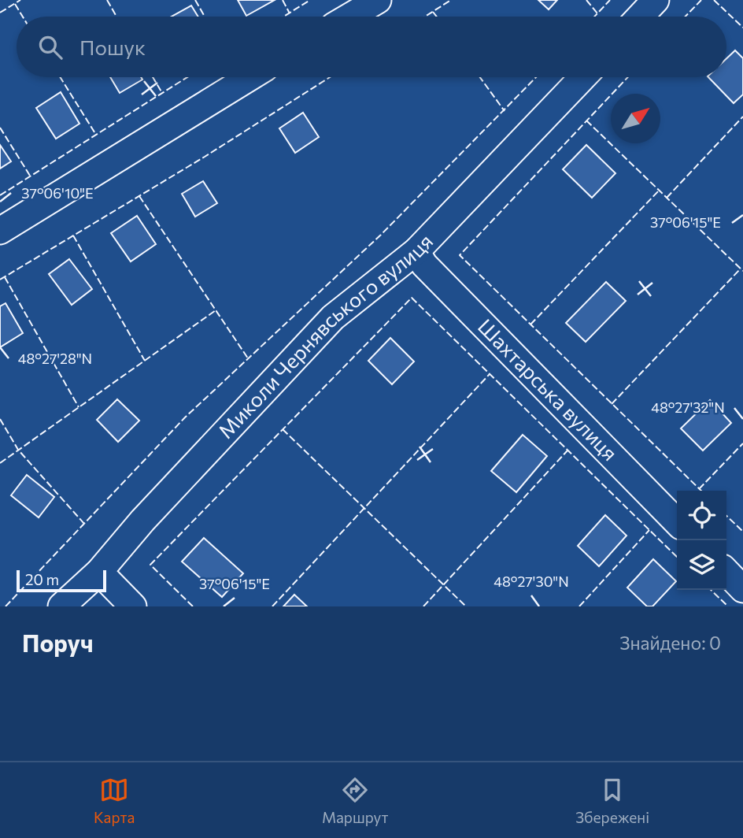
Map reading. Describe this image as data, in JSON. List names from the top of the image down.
{
  "streets": {
    "street": ["Миколи Чернявського вулиця", "Шахтарська вулиця"]
  },
  "crossings": [
    ["Миколи Чернявського вулиця", "Шахтарська вулиця"]
  ],
  "scale_bar": "20 m",
  "north": "top right",
  "page": {
    "search": "Пошук",
    "scale": "20 m",
    "heading": ["Поруч", "Знайдено: 0"],
    "nav": ["Карта", "Маршрут", "Збережені"]
  },
  "coordinates": [
    "37°06'10\"E",
    "37°06'15\"E",
    "48°27'28\"N",
    "48°27'32\"N",
    "48°27'30\"N"
  ]
}
